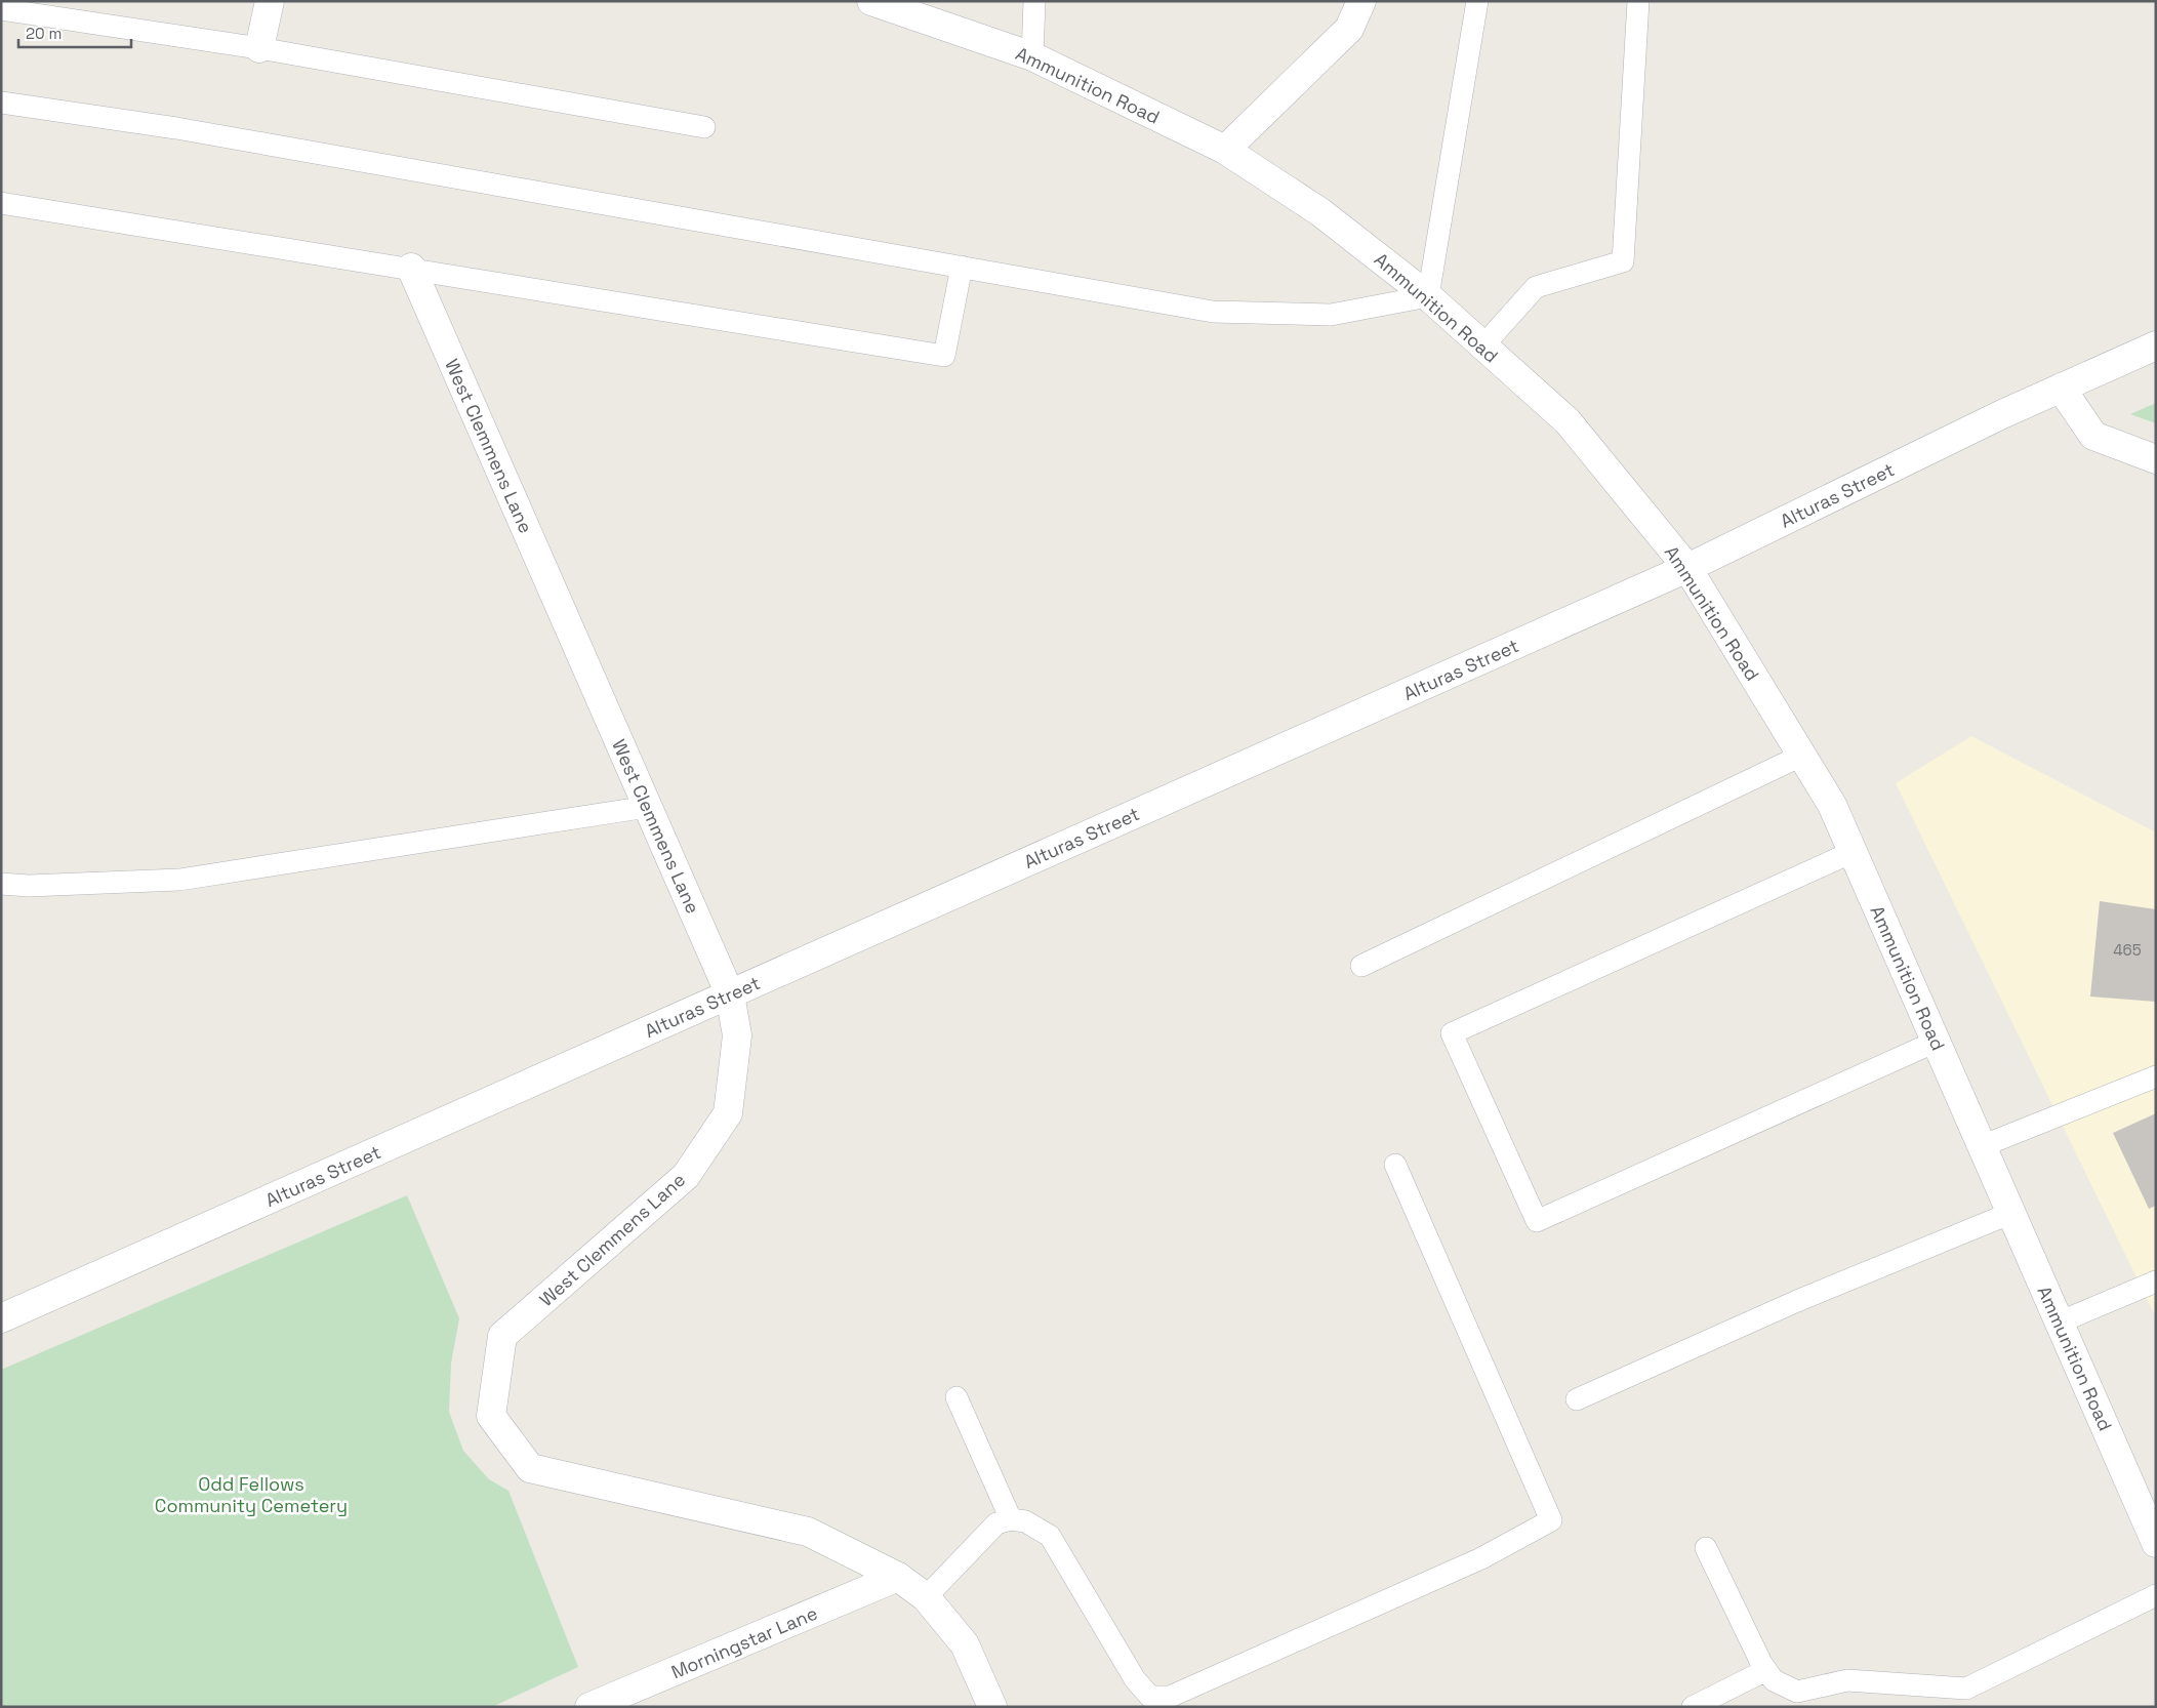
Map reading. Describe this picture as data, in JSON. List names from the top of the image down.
{
  "streets": {
    "street": [
      "Ammunition Road",
      "West Clemmens Lane",
      "Alturas Street",
      "Morningstar Lane"
    ]
  },
  "crossings": [
    ["Ammunition Road", "Alturas Street"],
    ["West Clemmens Lane", "Alturas Street"],
    ["West Clemmens Lane", "Morningstar Lane"]
  ],
  "parks": ["Odd Fellows Community Cemetery"],
  "house_numbers": ["465"],
  "scale_bar": "20 m"
}
